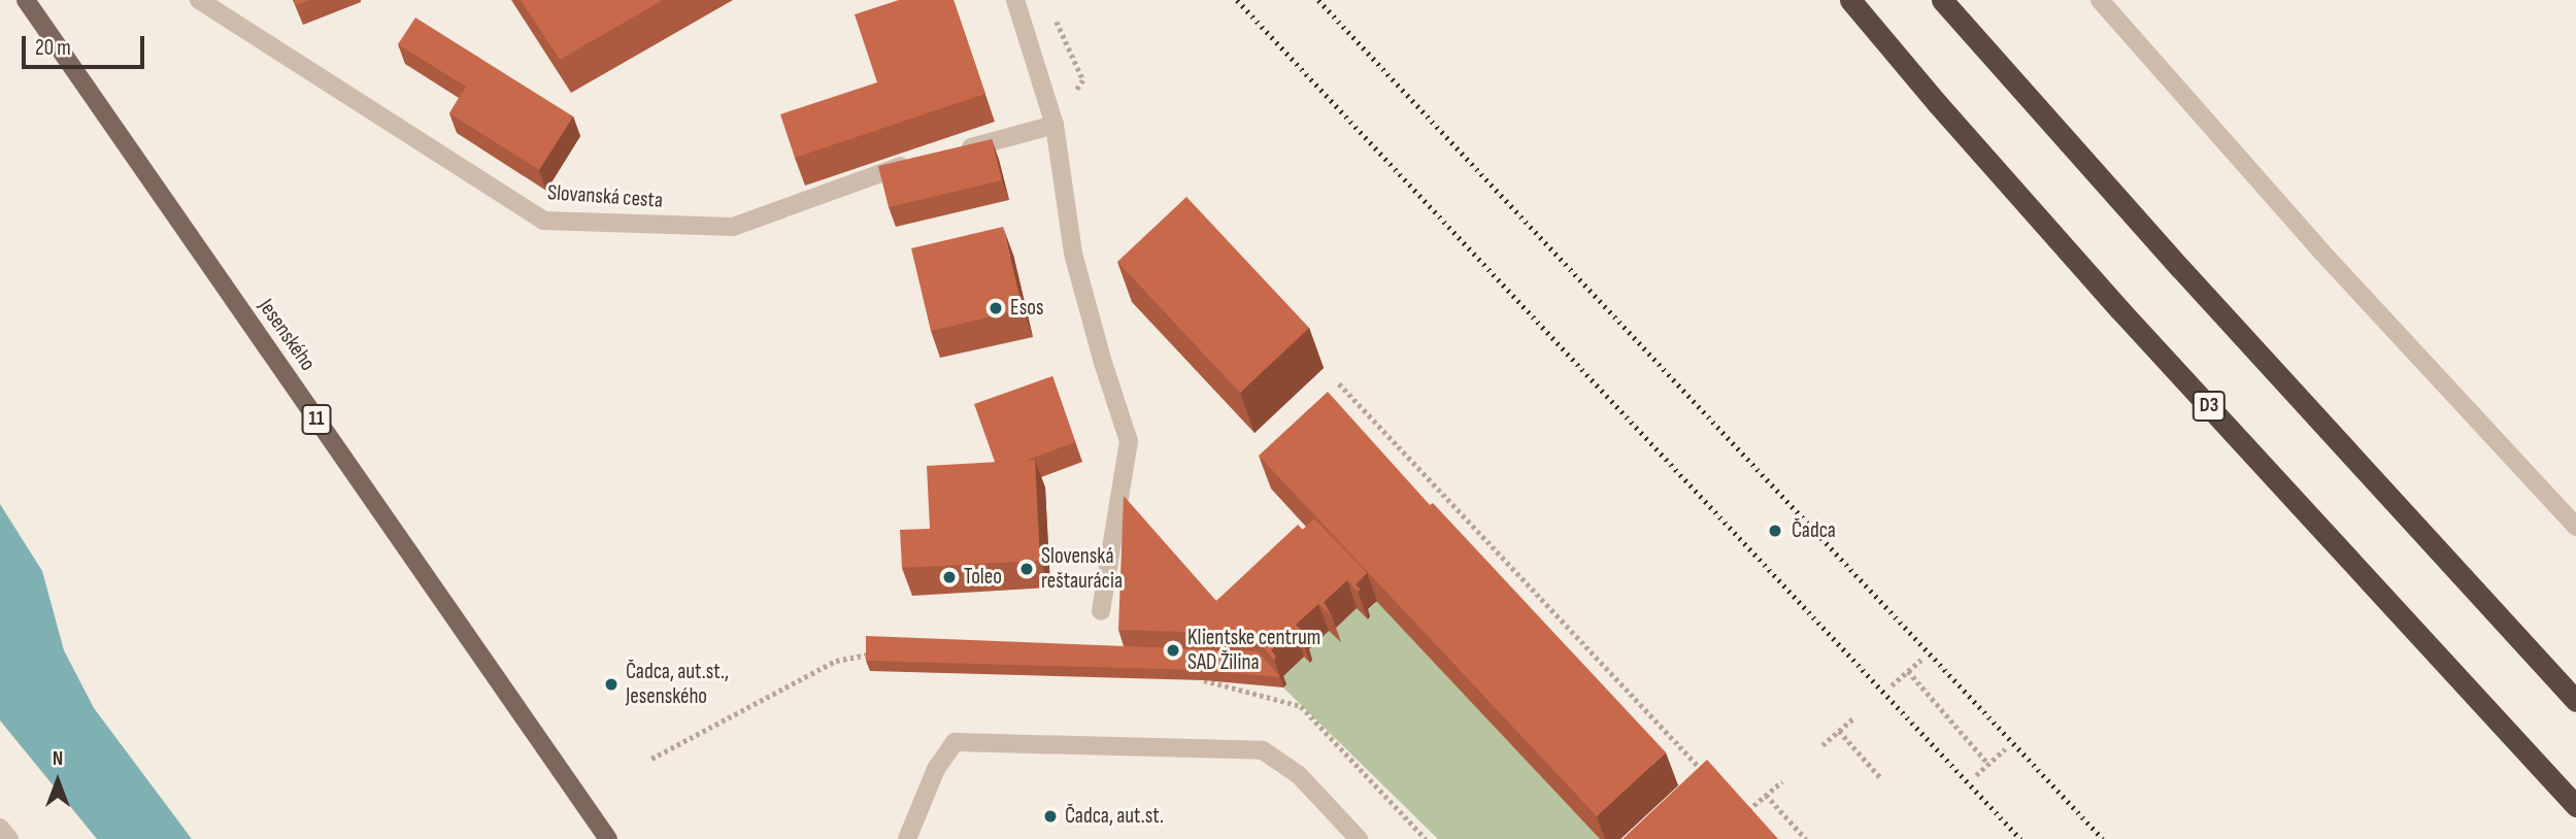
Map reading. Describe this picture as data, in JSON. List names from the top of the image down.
{
  "streets": {
    "highway": ["D3"],
    "main road": ["Jesenského", "11"],
    "street": ["Slovanská cesta"]
  },
  "places": [
    "Esos",
    "Čadca",
    "Slovenská reštaurácia",
    "Toleo",
    "Klientske centrum SAD Žilina",
    "Čadca, aut.st., Jesenského",
    "Čadca, aut.st."
  ],
  "scale_bar": "20 m",
  "north": "top"
}
